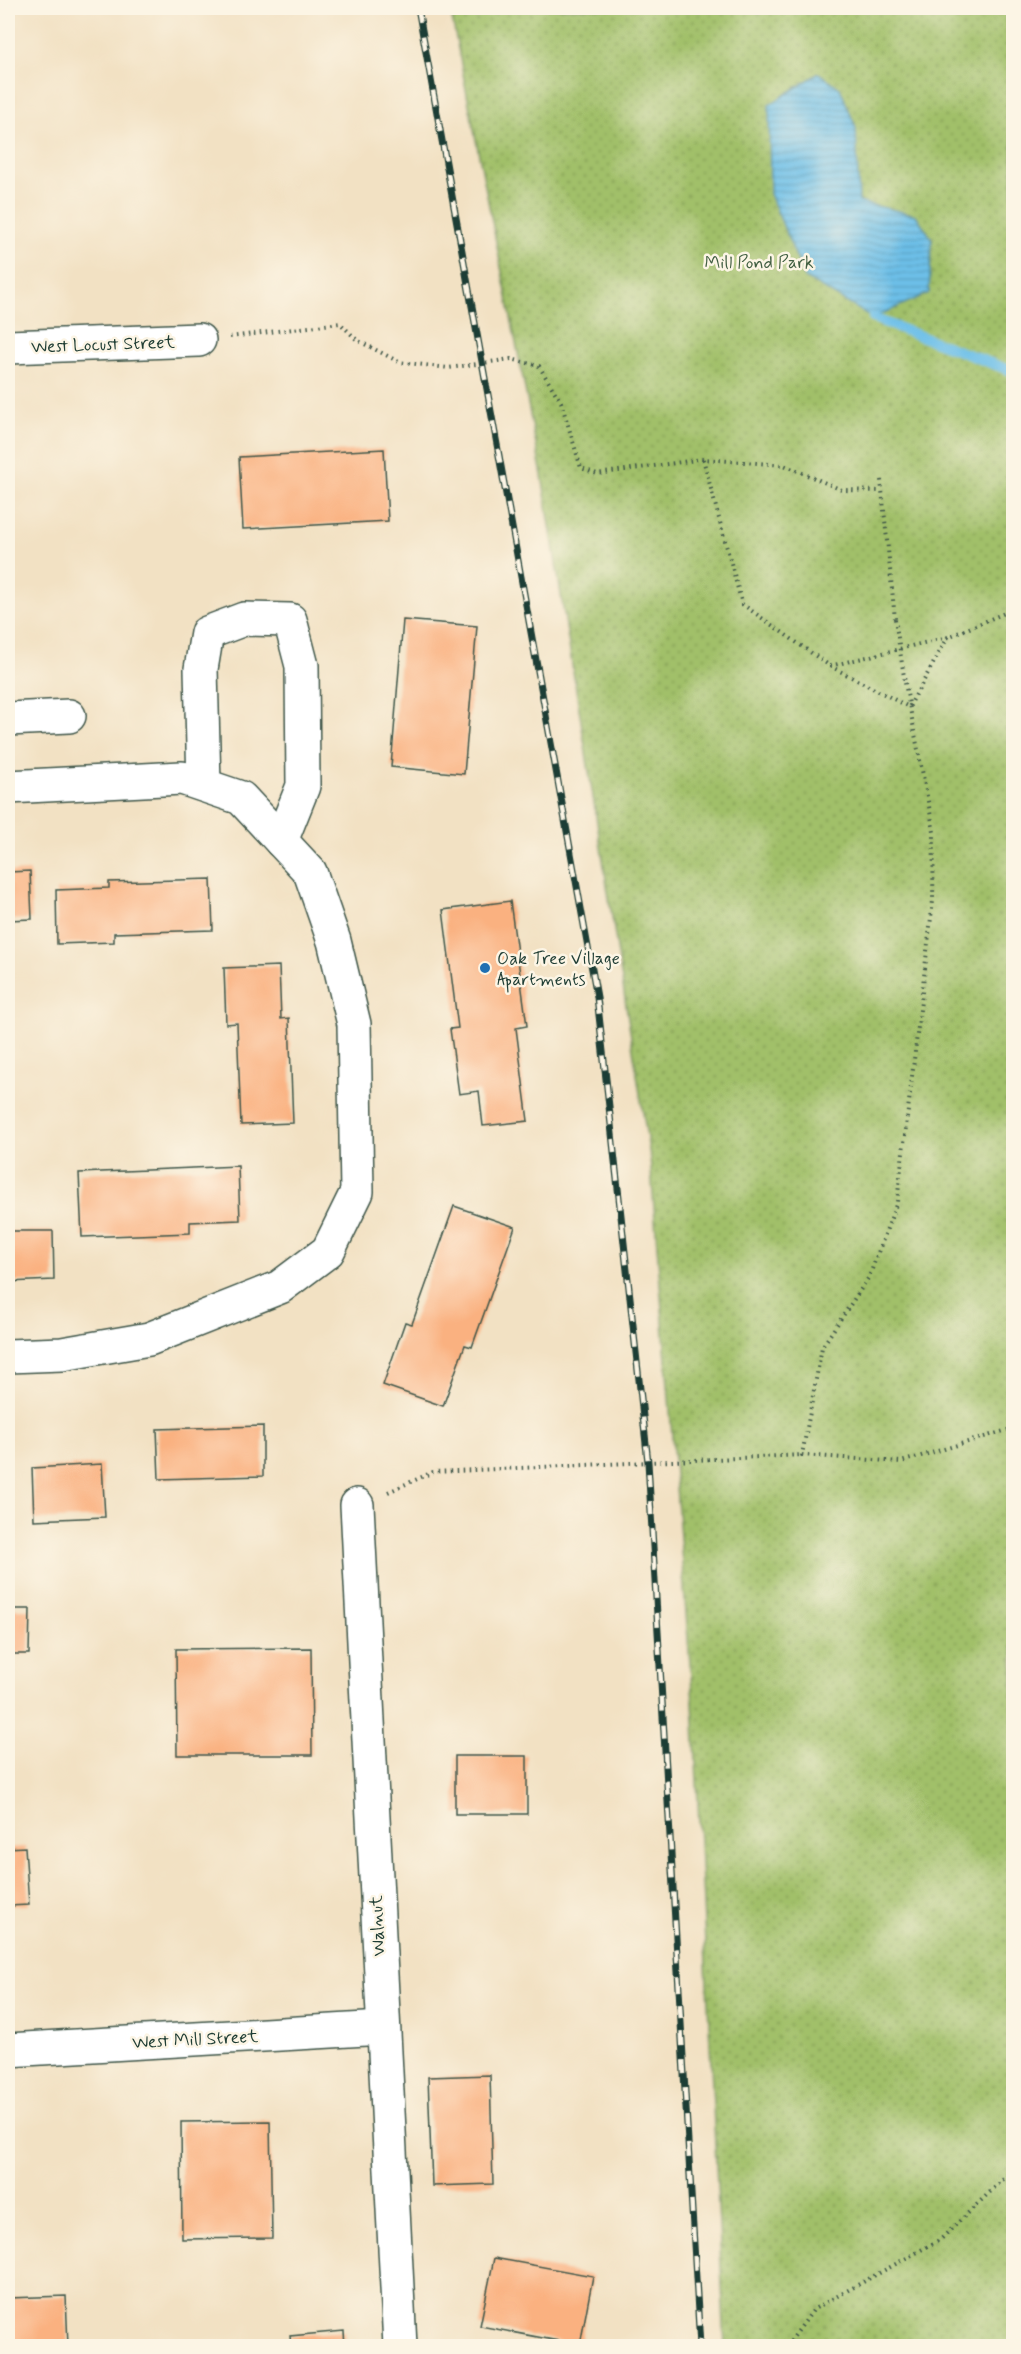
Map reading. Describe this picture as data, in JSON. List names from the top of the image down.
{
  "streets": {
    "street": ["West Locust Street", "Walnut", "West Mill Street"]
  },
  "crossings": [
    ["Walnut", "West Mill Street"]
  ],
  "parks": ["Mill Pond Park"],
  "places": ["Oak Tree Village Apartments"]
}
